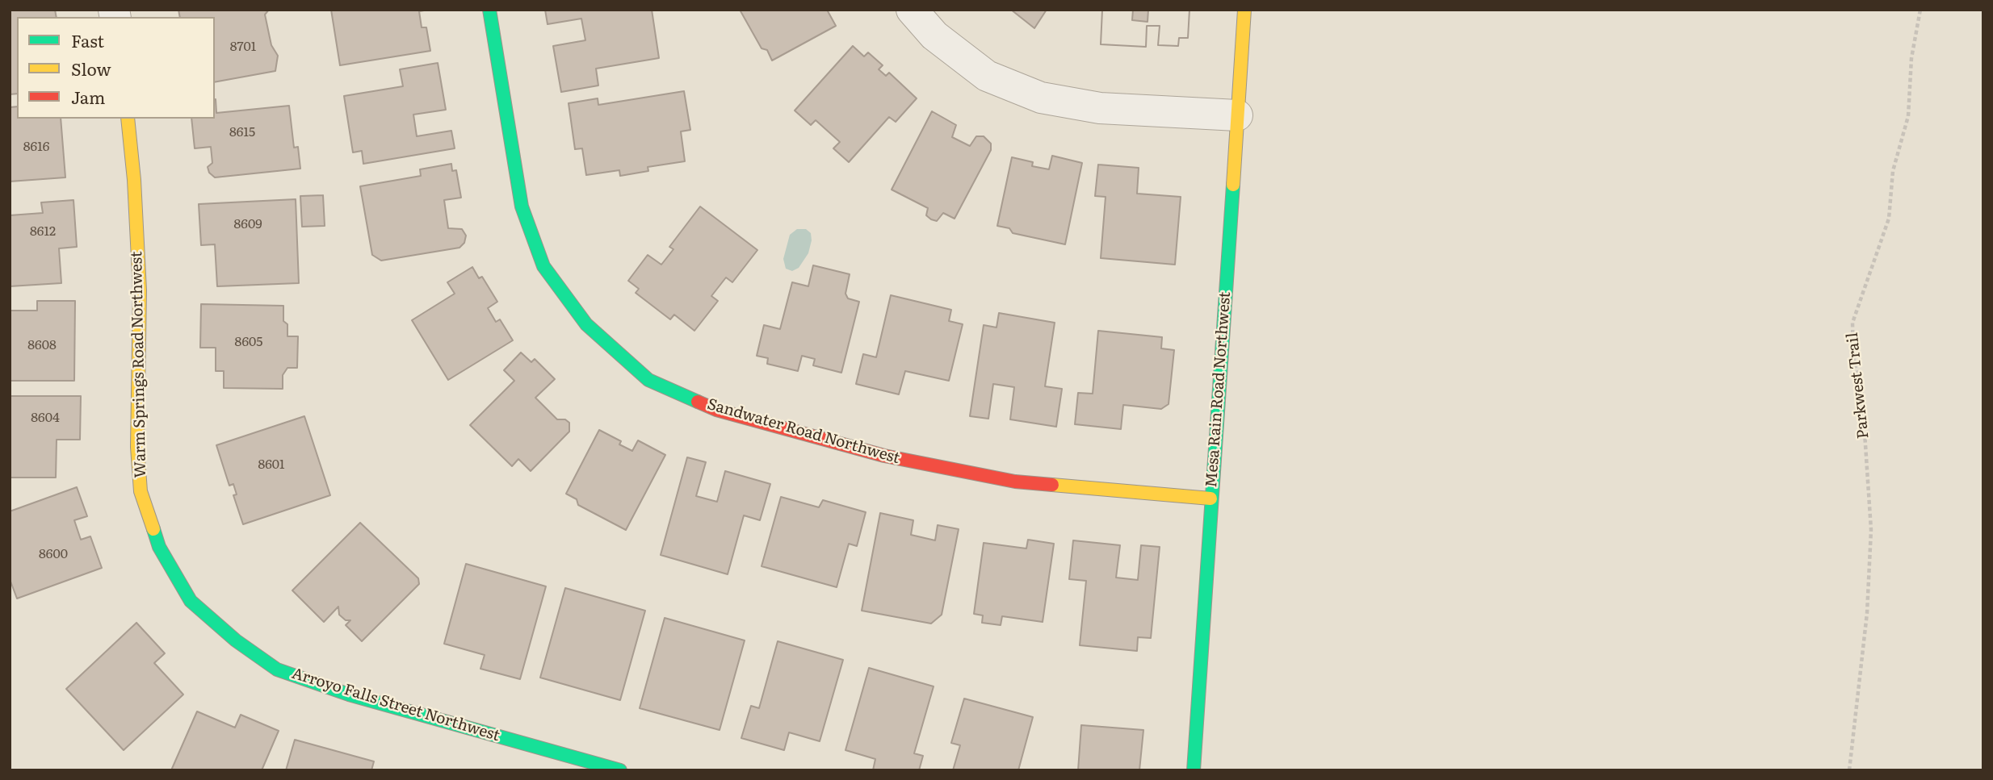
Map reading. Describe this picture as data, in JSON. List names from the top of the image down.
{
  "streets": {
    "street": [
      "Warm Springs Road Northwest",
      "Mesa Rain Road Northwest",
      "Sandwater Road Northwest",
      "Arroyo Falls Street Northwest"
    ],
    "path": ["Parkwest Trail"]
  },
  "crossings": [
    ["Warm Springs Road Northwest", "Arroyo Falls Street Northwest"],
    ["Mesa Rain Road Northwest", "Sandwater Road Northwest"]
  ],
  "house_numbers": [
    "8701",
    "8615",
    "8616",
    "8609",
    "8612",
    "8605",
    "8608",
    "8604",
    "8601",
    "8600"
  ],
  "legend": ["Fast", "Slow", "Jam"]
}
